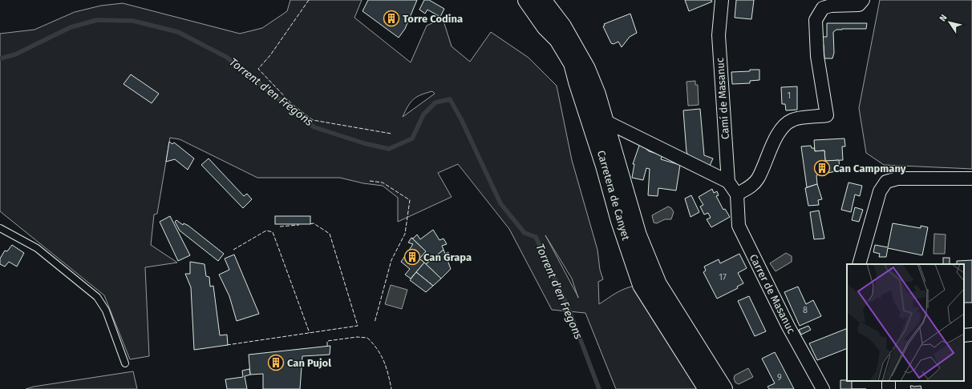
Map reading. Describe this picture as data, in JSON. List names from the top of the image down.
{
  "streets": {
    "street": ["Camí de Masanuc", "Carretera de Canyet", "Carrer de Masanuc"]
  },
  "crossings": [
    ["Camí de Masanuc", "Carrer de Masanuc"]
  ],
  "water": ["Torrent d'en Fregons"],
  "places": {
    "building": [
      "Torre Codina",
      "Can Campmany",
      "Can Grapa",
      "Can Pujol"
    ]
  },
  "house_numbers": [
    "1",
    "17",
    "8",
    "9"
  ],
  "north": "top left"
}
